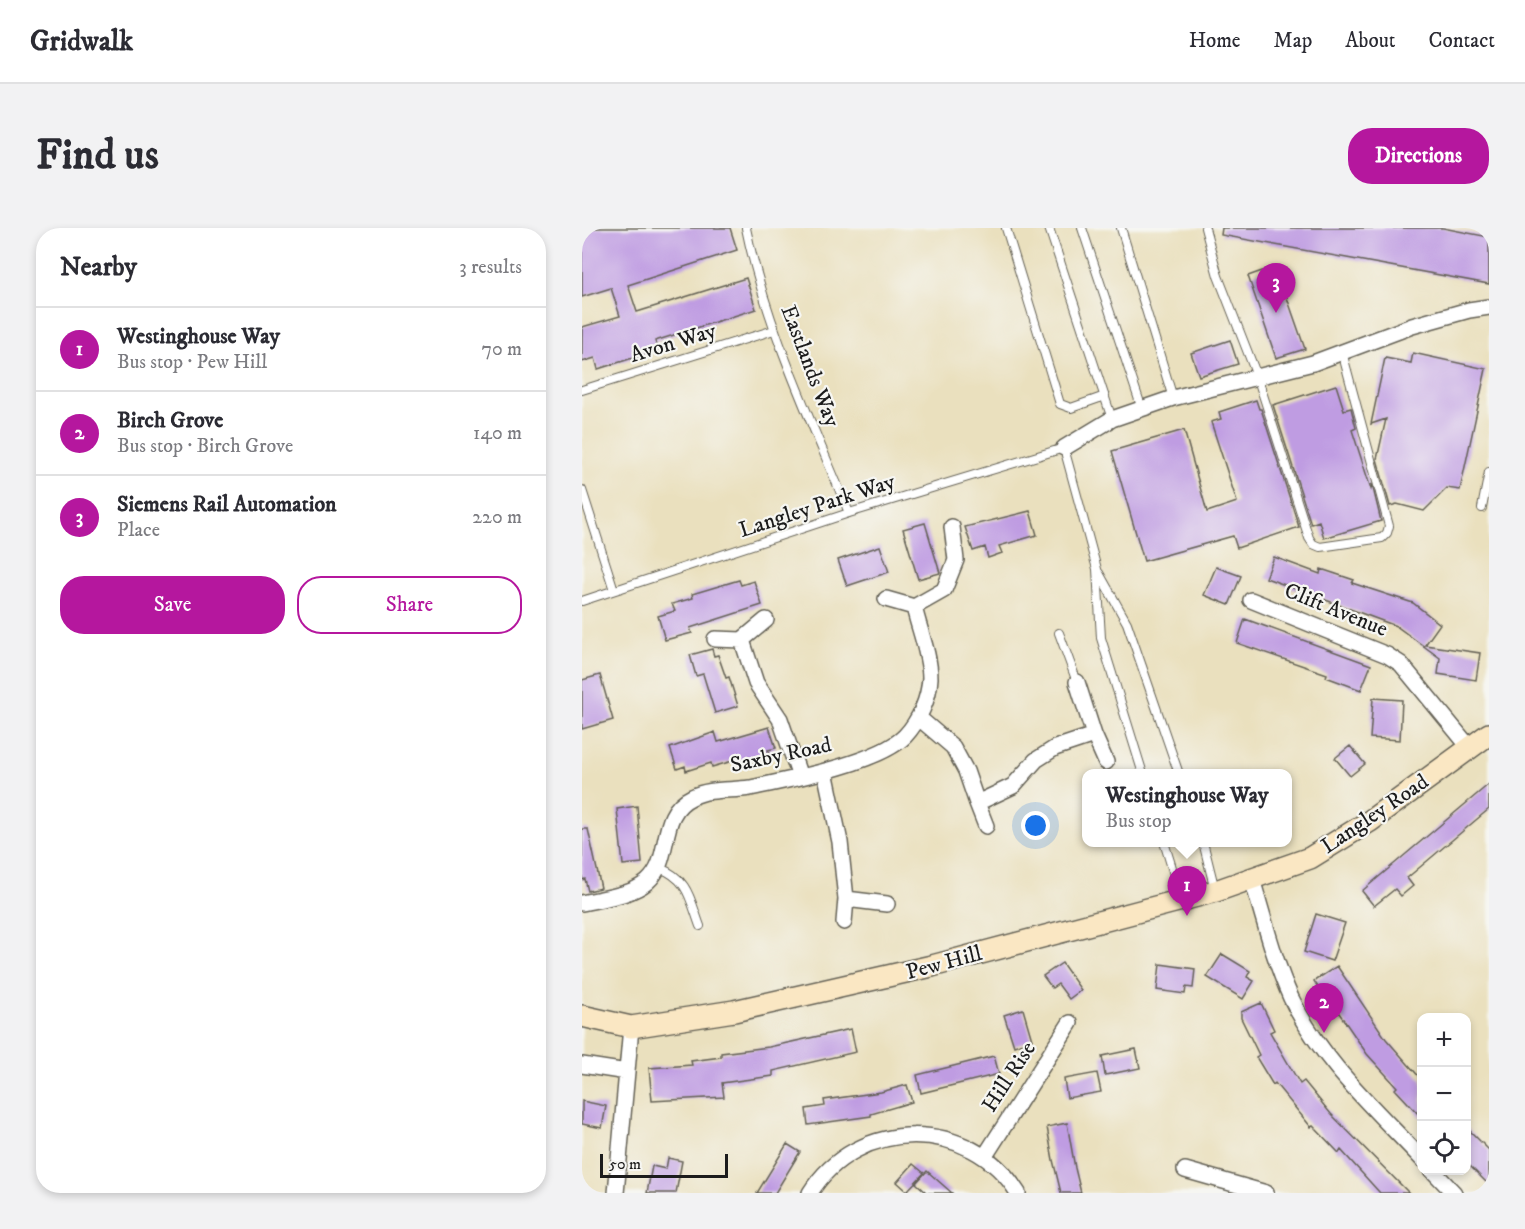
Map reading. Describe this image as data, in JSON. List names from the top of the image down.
{
  "streets": {
    "main road": ["Langley Road", "Pew Hill"],
    "street": ["Clift Avenue", "Saxby Road", "Hill Rise"],
    "lane": ["Avon Way", "Eastlands Way", "Langley Park Way"]
  },
  "crossings": [
    ["Avon Way", "Eastlands Way"],
    ["Eastlands Way", "Langley Park Way"],
    ["Clift Avenue", "Langley Road"],
    ["Langley Road", "Pew Hill"]
  ],
  "scale_bar": "50 m",
  "page": {
    "header": "Gridwalk",
    "nav": [
      "Home",
      "Map",
      "About",
      "Contact"
    ],
    "buttons": [
      "Directions",
      ["Save", "Share"]
    ],
    "title": "Find us",
    "heading": ["Nearby", "3 results"],
    "pins": ["3", "1", "2"],
    "list": [
      {
        "mark": "1",
        "name": "Westinghouse Way",
        "note": "Bus stop · Pew Hill",
        "value": "70 m"
      },
      {
        "mark": "2",
        "name": "Birch Grove",
        "note": "Bus stop · Birch Grove",
        "value": "140 m"
      },
      {
        "mark": "3",
        "name": "Siemens Rail Automation",
        "note": "Place",
        "value": "220 m"
      }
    ],
    "popup": ["Westinghouse Way", "Bus stop"],
    "map_buttons": ["+", "−"],
    "scale": "50 m"
  }
}
